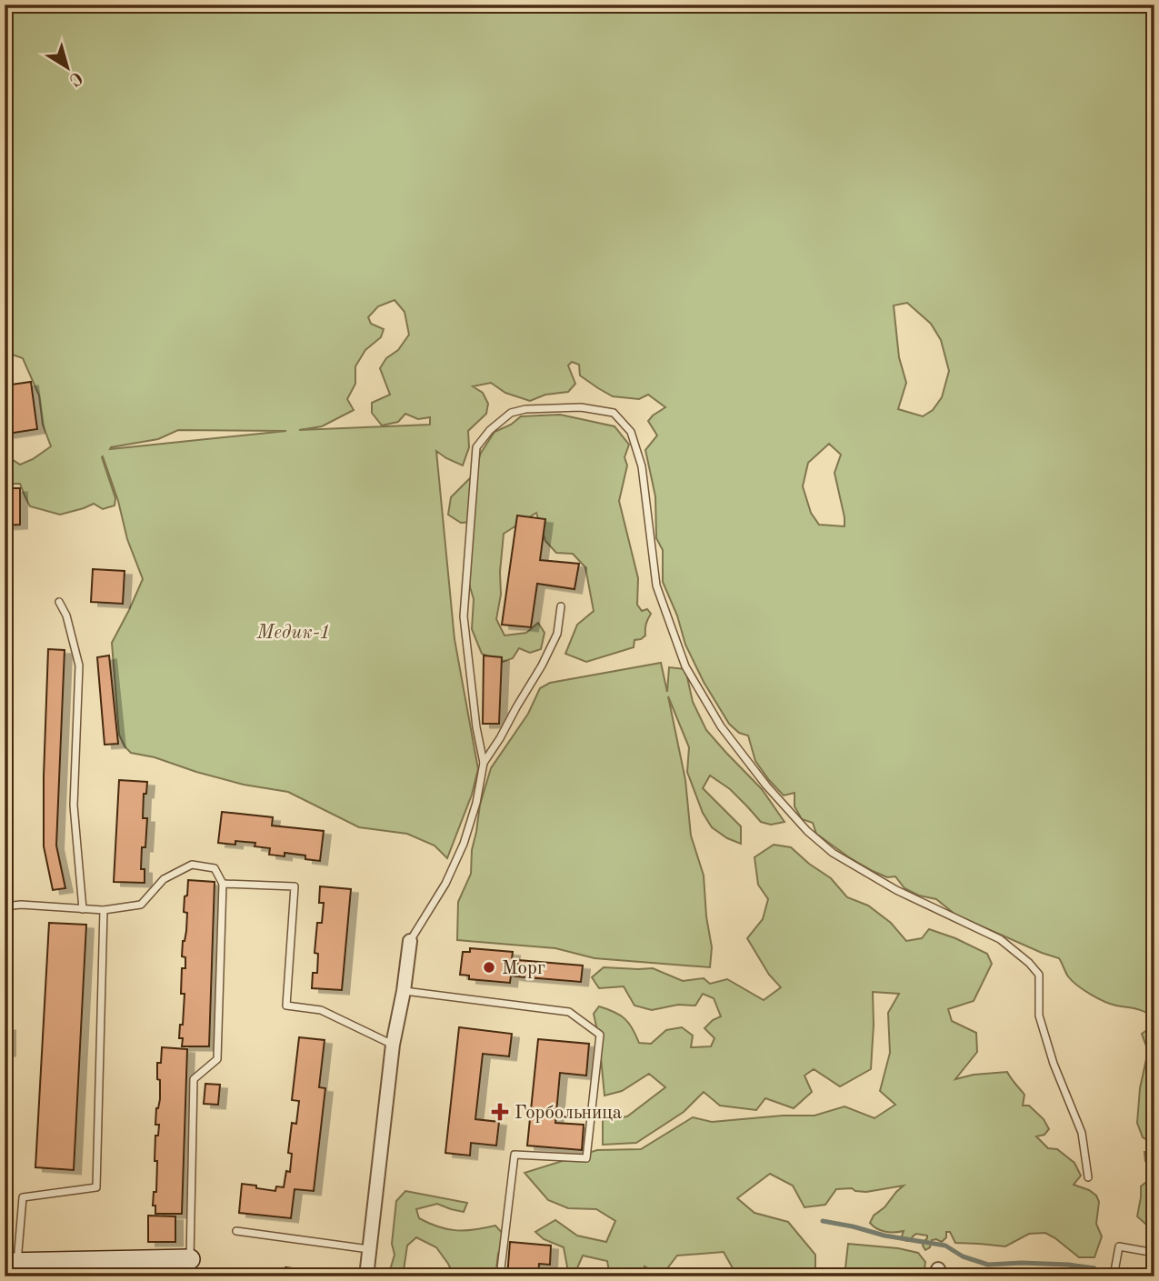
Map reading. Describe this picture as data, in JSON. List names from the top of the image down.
{
  "parks": ["Медик-1"],
  "places": {
    "other": ["Морг"],
    "health": ["Горбольница"]
  },
  "north": "bottom right"
}
